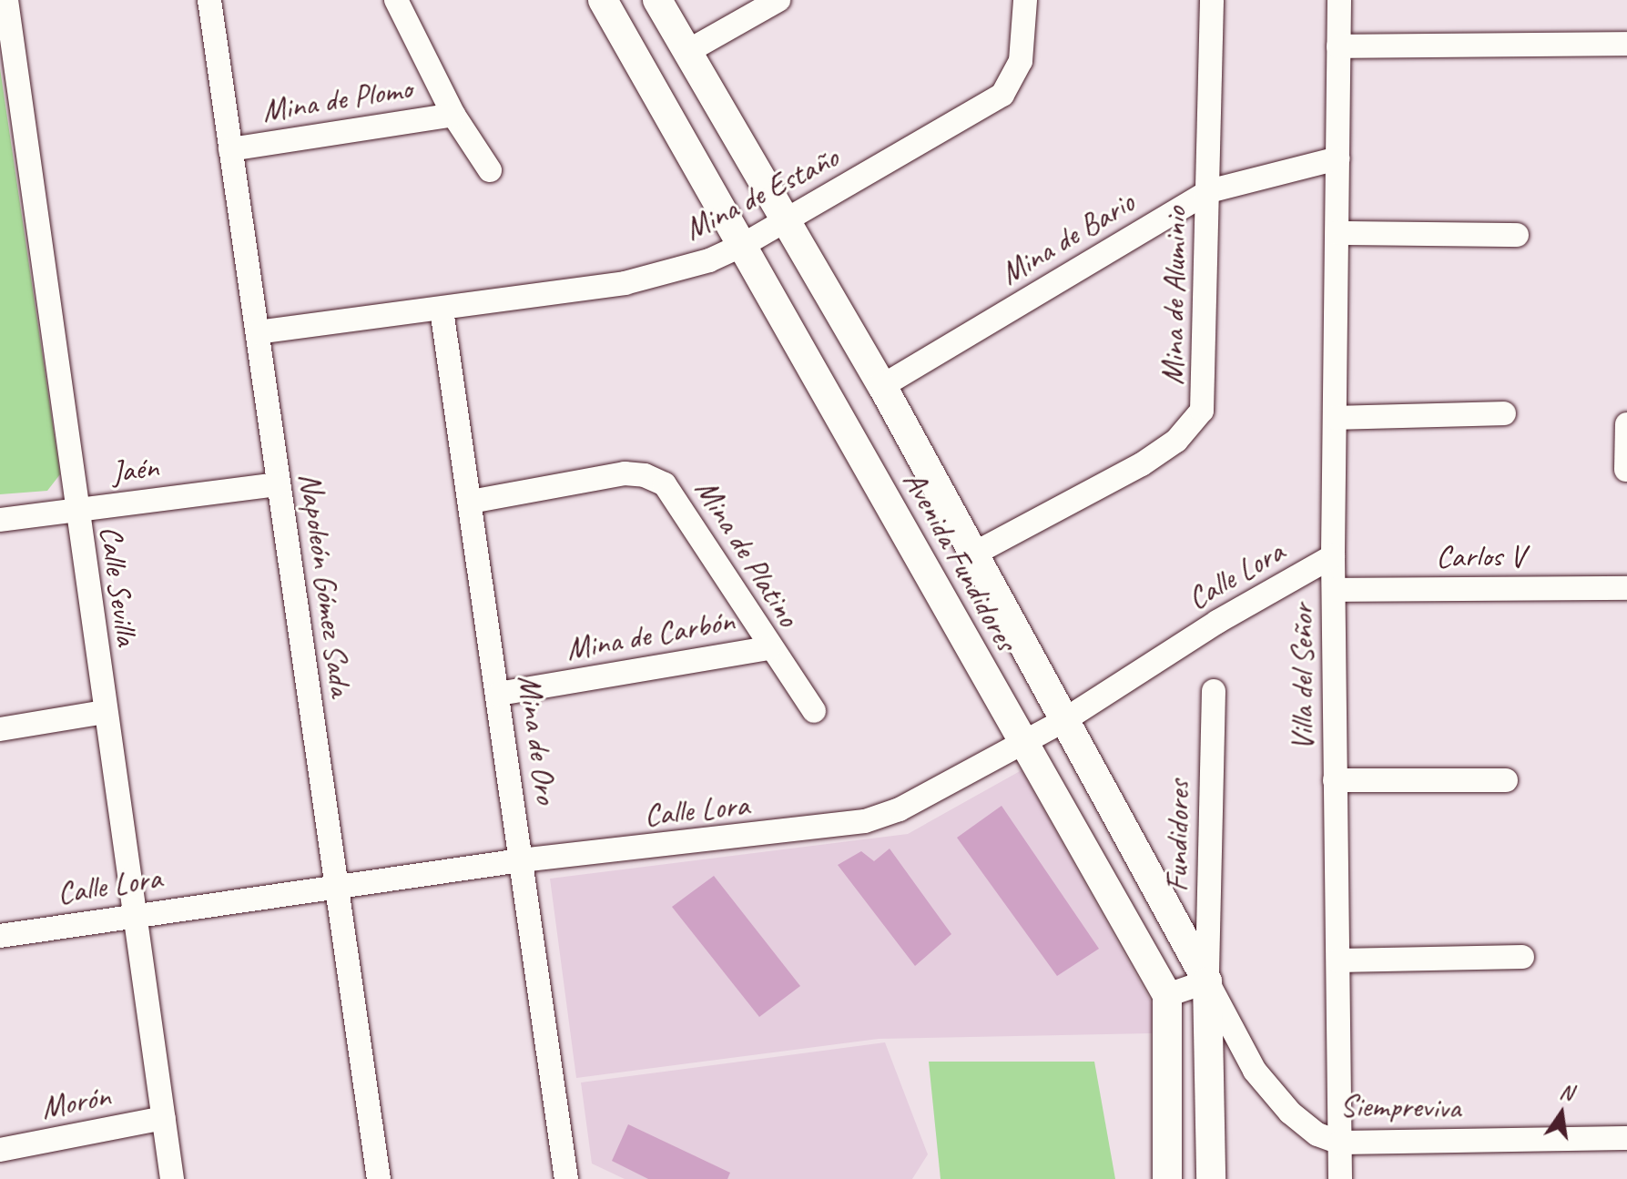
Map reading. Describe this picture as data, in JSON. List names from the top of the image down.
{
  "streets": {
    "street": [
      "Mina de Plomo",
      "Mina de Estaño",
      "Mina de Bario",
      "Mina de Aluminio",
      "Jaén",
      "Mina de Platino",
      "Carlos V",
      "Avenida Fundidores",
      "Calle Lora",
      "Napoleón Gómez Sada",
      "Calle Sevilla",
      "Mina de Carbón",
      "Villa del Señor",
      "Mina de Oro",
      "Fundidores",
      "Morón",
      "Siempreviva"
    ]
  },
  "crossings": [
    ["Mina de Plomo", "Napoleón Gómez Sada"],
    ["Mina de Estaño", "Avenida Fundidores"],
    ["Mina de Estaño", "Napoleón Gómez Sada"],
    ["Mina de Estaño", "Mina de Oro"],
    ["Mina de Bario", "Mina de Aluminio"],
    ["Mina de Bario", "Avenida Fundidores"],
    ["Mina de Bario", "Villa del Señor"],
    ["Mina de Aluminio", "Avenida Fundidores"],
    ["Jaén", "Napoleón Gómez Sada"],
    ["Jaén", "Calle Sevilla"],
    ["Mina de Platino", "Mina de Carbón"],
    ["Mina de Platino", "Mina de Oro"],
    ["Carlos V", "Villa del Señor"],
    ["Avenida Fundidores", "Calle Lora"],
    ["Avenida Fundidores", "Fundidores"],
    ["Avenida Fundidores", "Siempreviva"],
    ["Calle Lora", "Napoleón Gómez Sada"],
    ["Calle Lora", "Calle Sevilla"],
    ["Calle Lora", "Villa del Señor"],
    ["Calle Lora", "Mina de Oro"],
    ["Calle Sevilla", "Morón"],
    ["Mina de Carbón", "Mina de Oro"],
    ["Villa del Señor", "Siempreviva"],
    ["Fundidores", "Siempreviva"]
  ],
  "north": "top"
}
